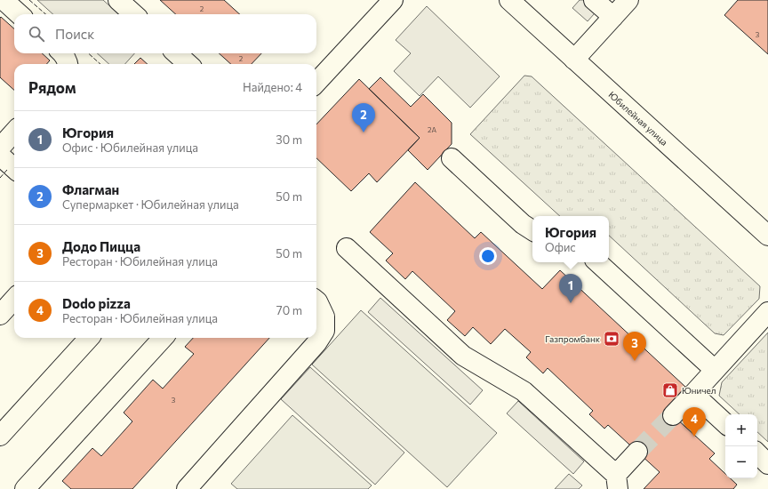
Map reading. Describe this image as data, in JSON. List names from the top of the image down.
{
  "streets": {
    "main road": ["Юбилейная улица"]
  },
  "places": {
    "bank": ["Газпромбанк"],
    "shop": ["Юничел"]
  },
  "house_numbers": [
    "2",
    "3",
    "2",
    "2А",
    "3"
  ],
  "page": {
    "search": "Поиск",
    "heading": ["Рядом", "Найдено: 4"],
    "pins": [
      "2",
      "1",
      "3",
      "4"
    ],
    "list": [
      {
        "mark": "1",
        "name": "Югория",
        "note": "Офис · Юбилейная улица",
        "value": "30 m"
      },
      {
        "mark": "2",
        "name": "Флагман",
        "note": "Супермаркет · Юбилейная улица",
        "value": "50 m"
      },
      {
        "mark": "3",
        "name": "Додо Пицца",
        "note": "Ресторан · Юбилейная улица",
        "value": "50 m"
      },
      {
        "mark": "4",
        "name": "Dodo pizza",
        "note": "Ресторан · Юбилейная улица",
        "value": "70 m"
      }
    ],
    "popup": ["Югория", "Офис"],
    "map_buttons": ["+", "−"]
  }
}
